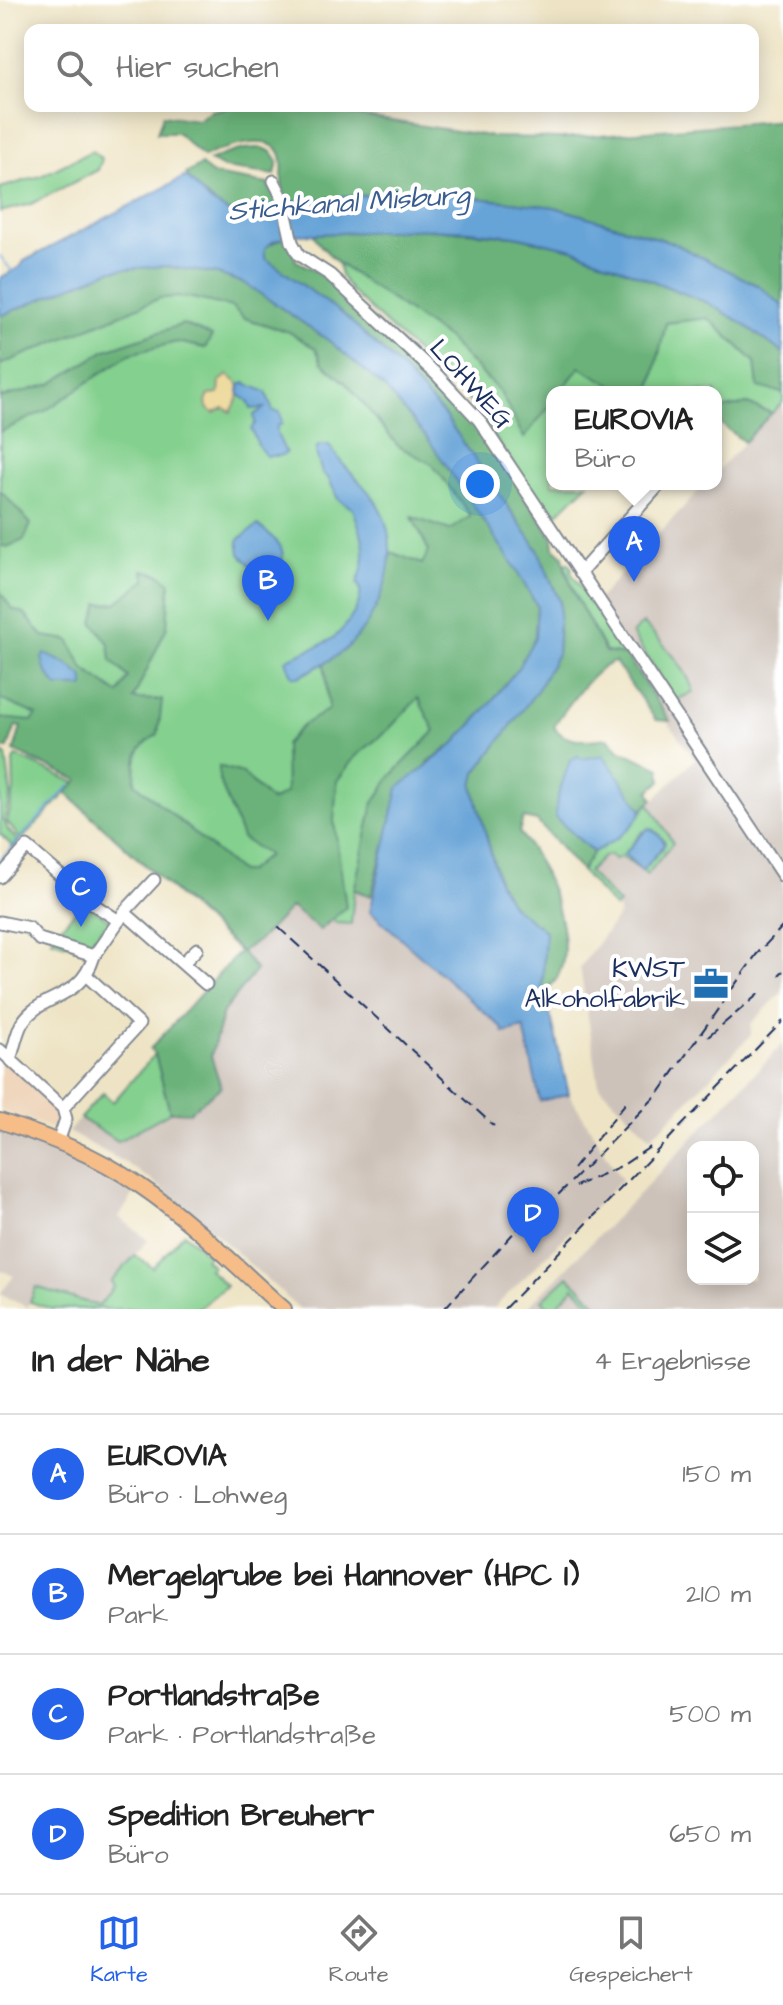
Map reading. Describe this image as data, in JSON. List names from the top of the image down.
{
  "streets": {
    "street": ["LOHWEG"]
  },
  "water": ["Stichkanal Misburg"],
  "places": {
    "office": ["KWST Alkoholfabrik"]
  },
  "page": {
    "search": "Hier suchen",
    "popup": ["EUROVIA", "Büro"],
    "pins": [
      "A",
      "B",
      "C",
      "D"
    ],
    "heading": ["In der Nähe", "4 Ergebnisse"],
    "list": [
      {
        "mark": "A",
        "name": "EUROVIA",
        "note": "Büro · Lohweg",
        "value": "150 m"
      },
      {
        "mark": "B",
        "name": "Mergelgrube bei Hannover (HPC I)",
        "note": "Park",
        "value": "210 m"
      },
      {
        "mark": "C",
        "name": "Portlandstraße",
        "note": "Park · Portlandstraße",
        "value": "500 m"
      },
      {
        "mark": "D",
        "name": "Spedition Breuherr",
        "note": "Büro",
        "value": "650 m"
      }
    ],
    "nav": ["Karte", "Route", "Gespeichert"]
  }
}
